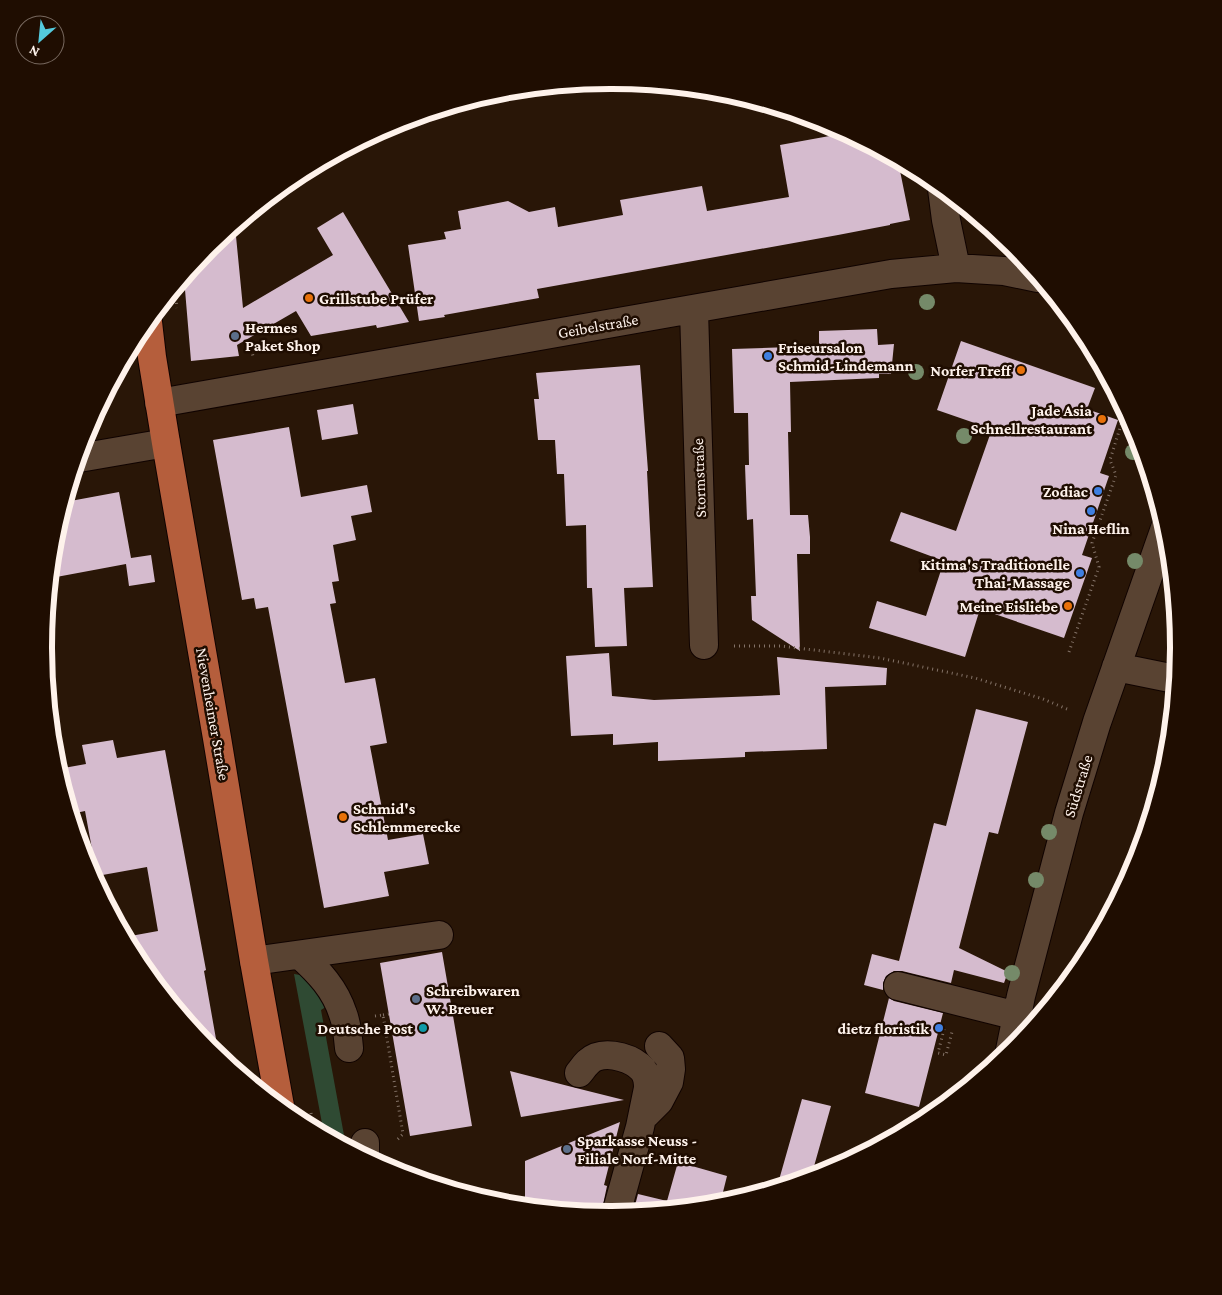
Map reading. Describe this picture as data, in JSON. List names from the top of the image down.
{
  "streets": {
    "main road": ["Nievenheimer Straße"],
    "street": ["Geibelstraße", "Stormstraße", "Südstraße"]
  },
  "crossings": [
    ["Geibelstraße", "Stormstraße"],
    ["Geibelstraße", "Nievenheimer Straße"]
  ],
  "places": [
    "Grillstube Prüfer",
    "Hermes Paket Shop",
    "Friseursalon Schmid-Lindemann",
    "Norfer Treff",
    "Jade Asia Schnellrestaurant",
    "Zodiac",
    "Nina Heflin",
    "Kitima's Traditionelle Thai-Massage",
    "Meine Eisliebe",
    "Schmid's Schlemmerecke",
    "Schreibwaren W. Breuer",
    "Deutsche Post",
    "dietz floristik",
    "Sparkasse Neuss - Filiale Norf-Mitte"
  ],
  "north": "bottom left"
}
